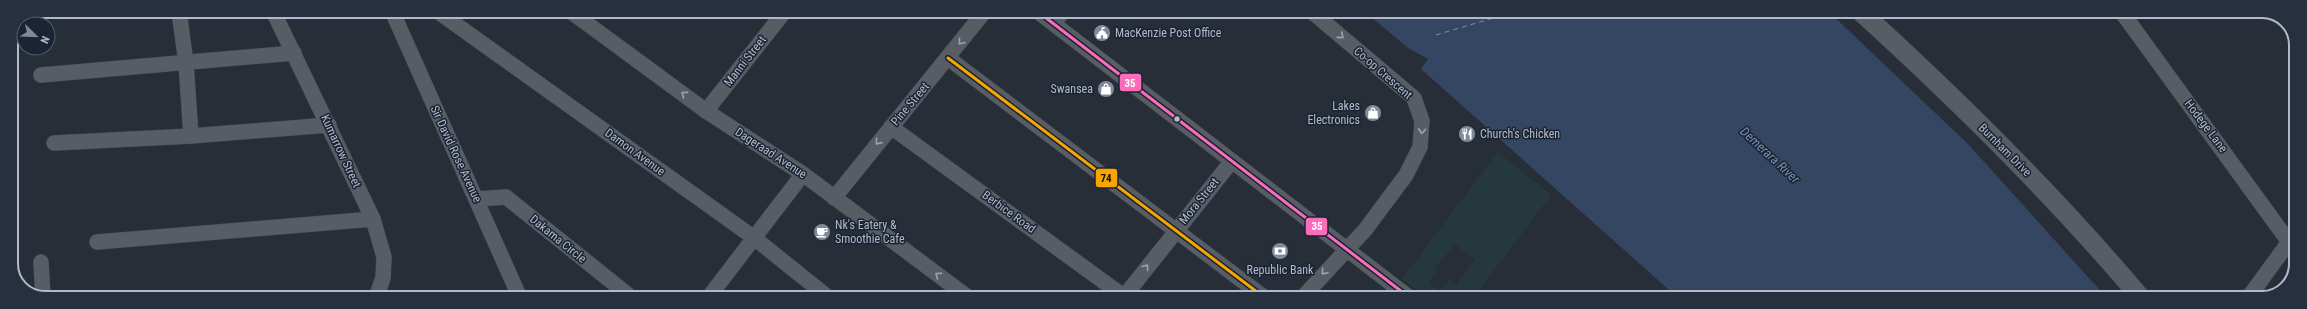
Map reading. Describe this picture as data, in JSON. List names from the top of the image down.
{
  "streets": {
    "street": [
      "Manni Street",
      "Co-op Crescent",
      "Pine Street",
      "Hodege Lane",
      "Burnham Drive",
      "Kumarrow Street",
      "Damon Avenue",
      "Dageraad Avenue",
      "Sir David Rose Avenue",
      "Mora Street",
      "Berbice Road",
      "Dakama Circle"
    ]
  },
  "crossings": [
    ["Manni Street", "Dageraad Avenue"],
    ["Pine Street", "Dageraad Avenue"],
    ["Pine Street", "Berbice Road"],
    ["Sir David Rose Avenue", "Dakama Circle"]
  ],
  "one_way": ["Pine Street", "Dageraad Avenue", "Mora Street"],
  "water": ["Demerara River"],
  "places": {
    "public building": ["MacKenzie Post Office"],
    "shop": ["Swansea", "Lakes Electronics"],
    "restaurant": ["Church's Chicken"],
    "cafe": ["Nk's Eatery & Smoothie Cafe"],
    "bank": ["Republic Bank"]
  },
  "lines": ["transit line 35", "transit line 74"],
  "north": "bottom right"
}
